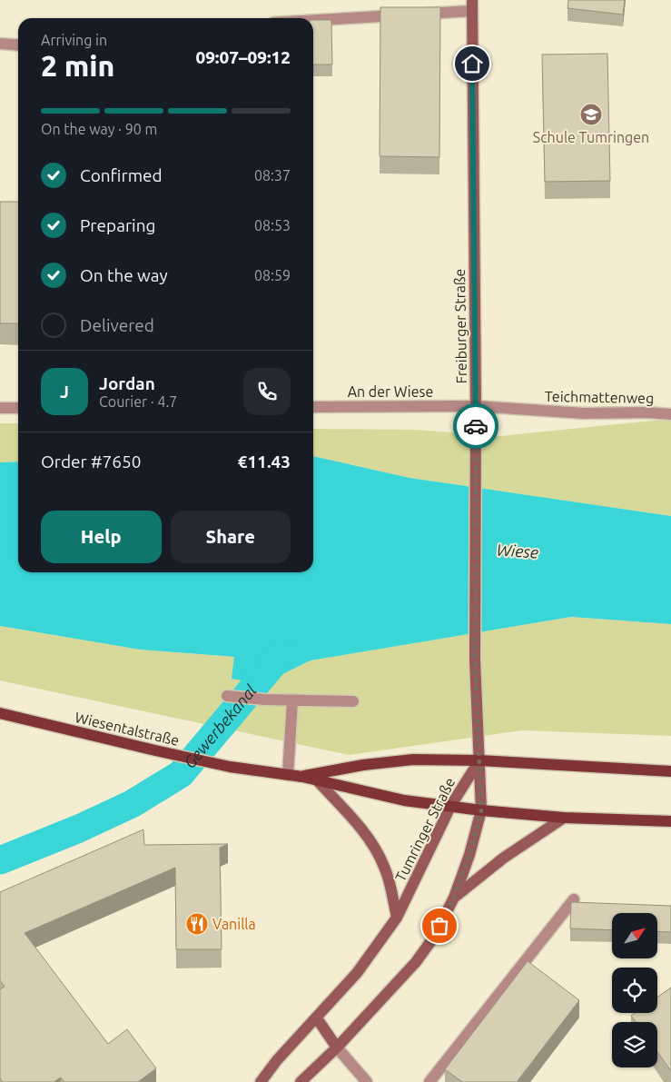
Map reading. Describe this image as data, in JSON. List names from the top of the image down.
{
  "streets": {
    "main road": ["Freiburger Straße", "Wiesentalstraße", "Tumringer Straße"],
    "street": ["An der Wiese", "Teichmattenweg"]
  },
  "crossings": [
    ["Freiburger Straße", "An der Wiese"],
    ["Freiburger Straße", "Tumringer Straße"],
    ["An der Wiese", "Teichmattenweg"]
  ],
  "water": ["Wiese", "Gewerbekanal"],
  "places": {
    "school or university": ["Schule Tumringen"],
    "restaurant": ["Vanilla"]
  },
  "north": "top right",
  "page": {
    "heading": ["2 min", "Arriving in", "09:07–09:12"],
    "panel": [
      "Jordan",
      "Courier · 4.7",
      "Order #7650",
      "€11.43"
    ],
    "bar": "On the way · 90 m",
    "list": [
      ["Confirmed", "08:37"],
      ["Preparing", "08:53"],
      ["On the way", "08:59"],
      "Delivered"
    ],
    "round": "J",
    "buttons": ["Help", "Share"]
  }
}
